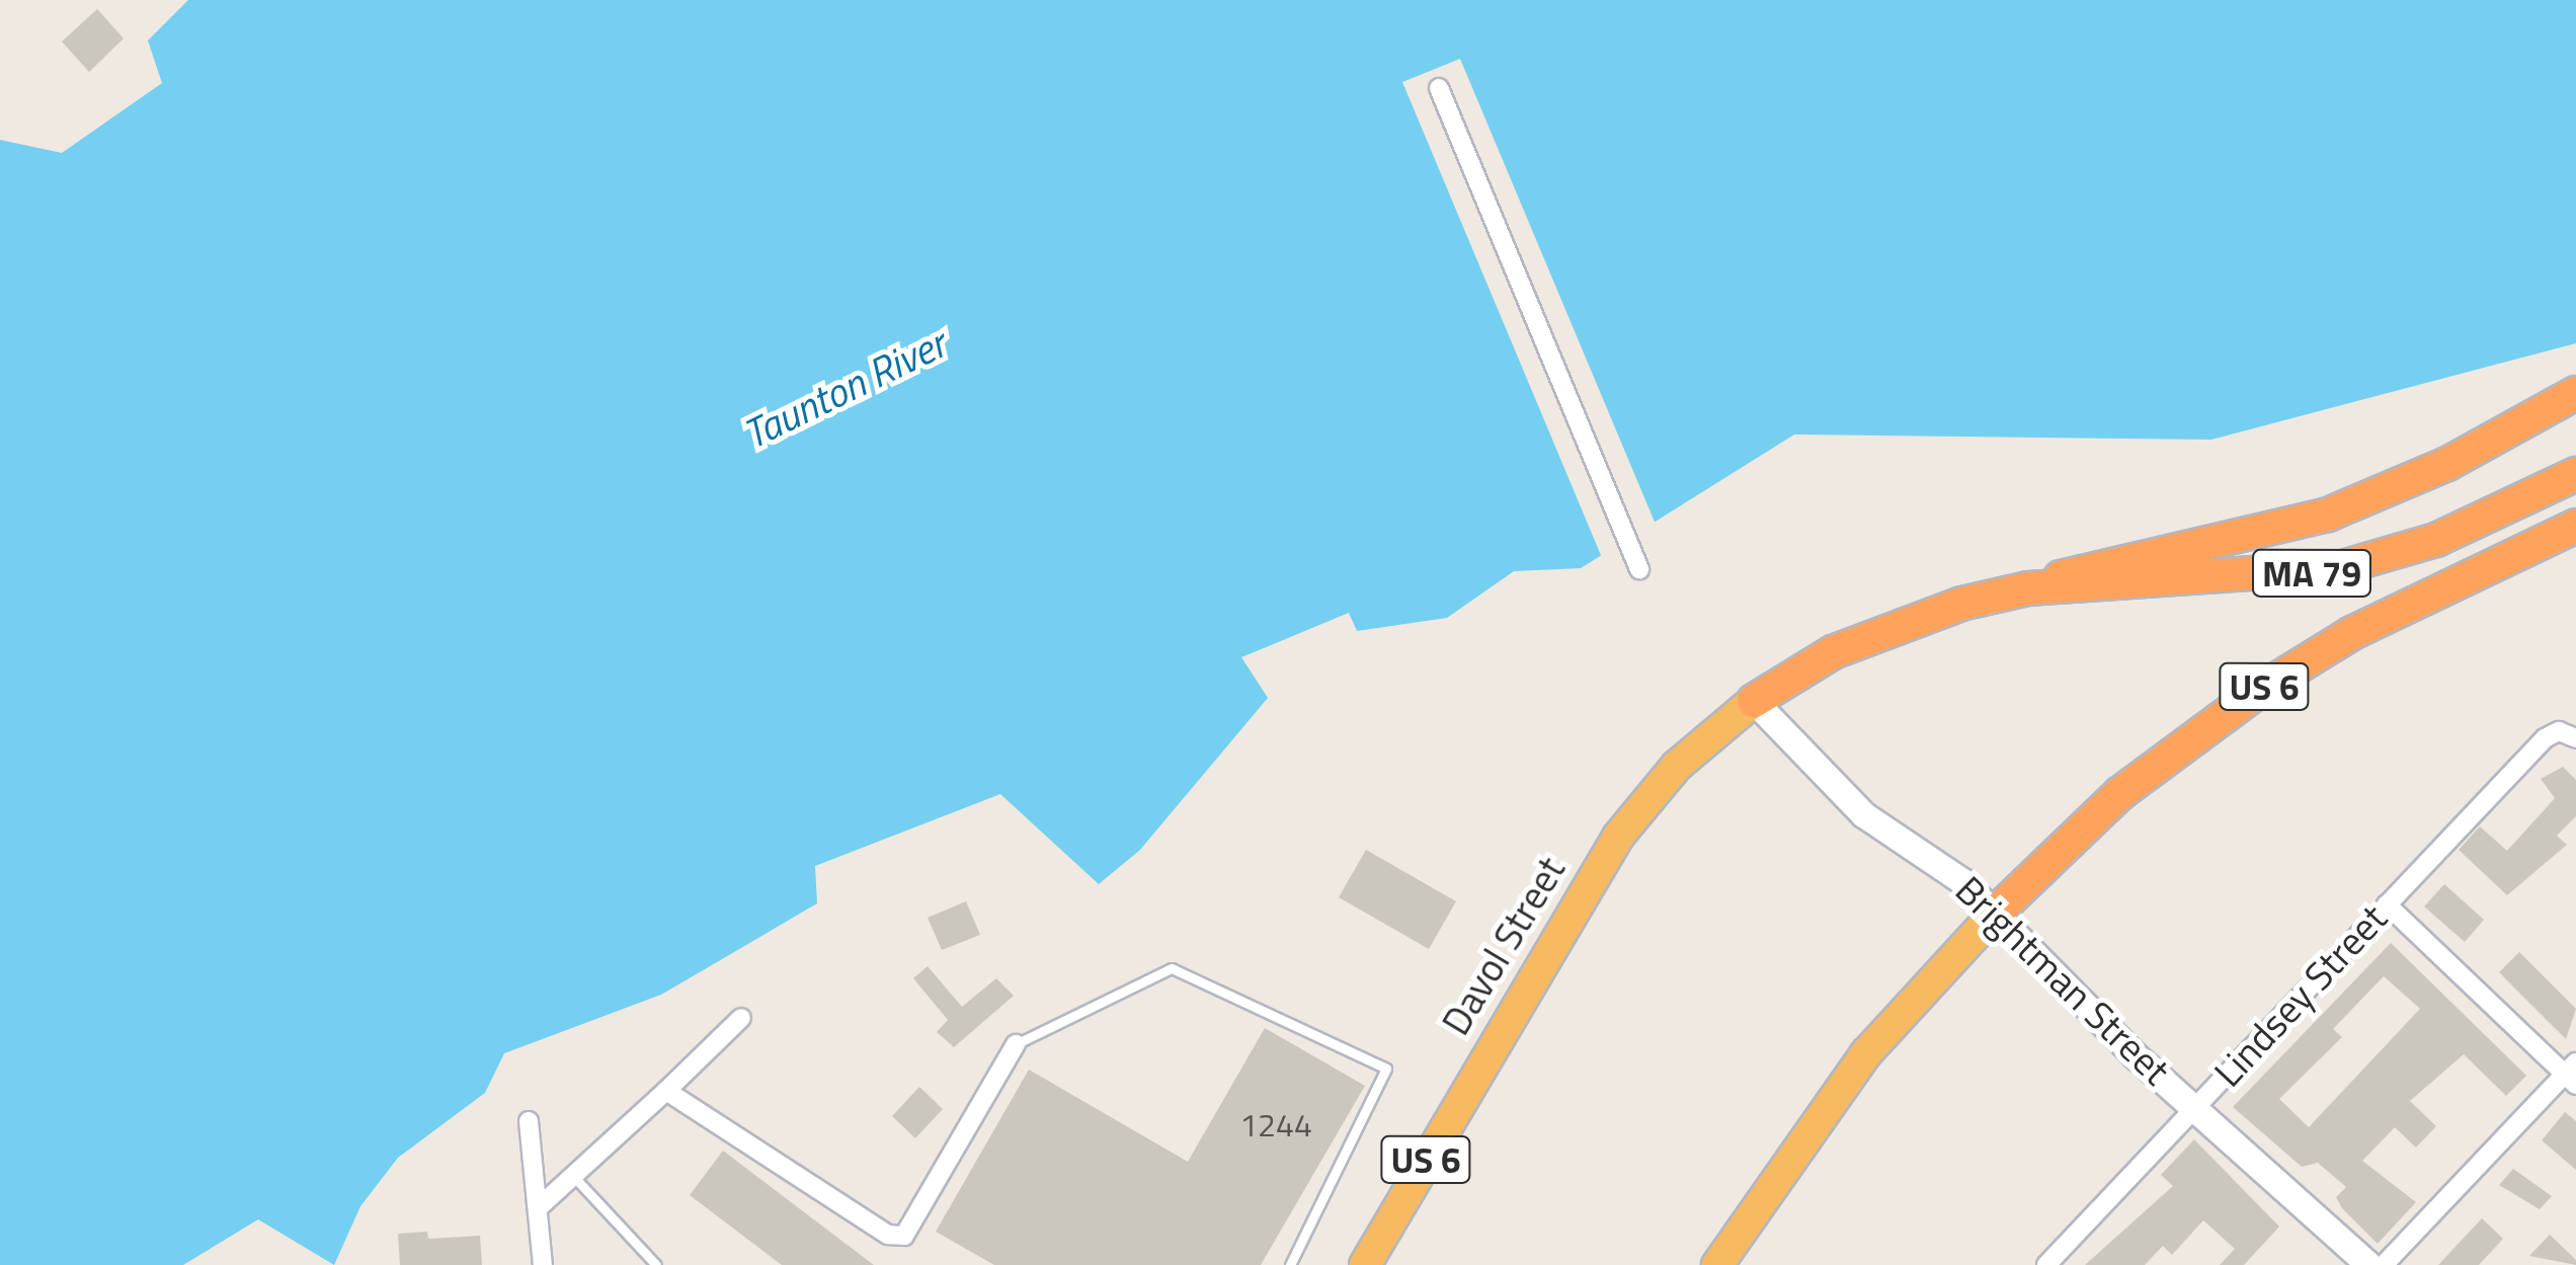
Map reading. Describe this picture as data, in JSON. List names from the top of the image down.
{
  "streets": {
    "highway": ["MA 79", "US 6", "Davol Street"],
    "main road": ["Brightman Street"],
    "street": ["Lindsey Street"]
  },
  "crossings": [
    ["MA 79", "US 6"],
    ["US 6", "Davol Street"],
    ["US 6", "Brightman Street"],
    ["Davol Street", "Brightman Street"],
    ["Brightman Street", "Lindsey Street"]
  ],
  "water": ["Taunton River"],
  "house_numbers": ["1244"]
}
